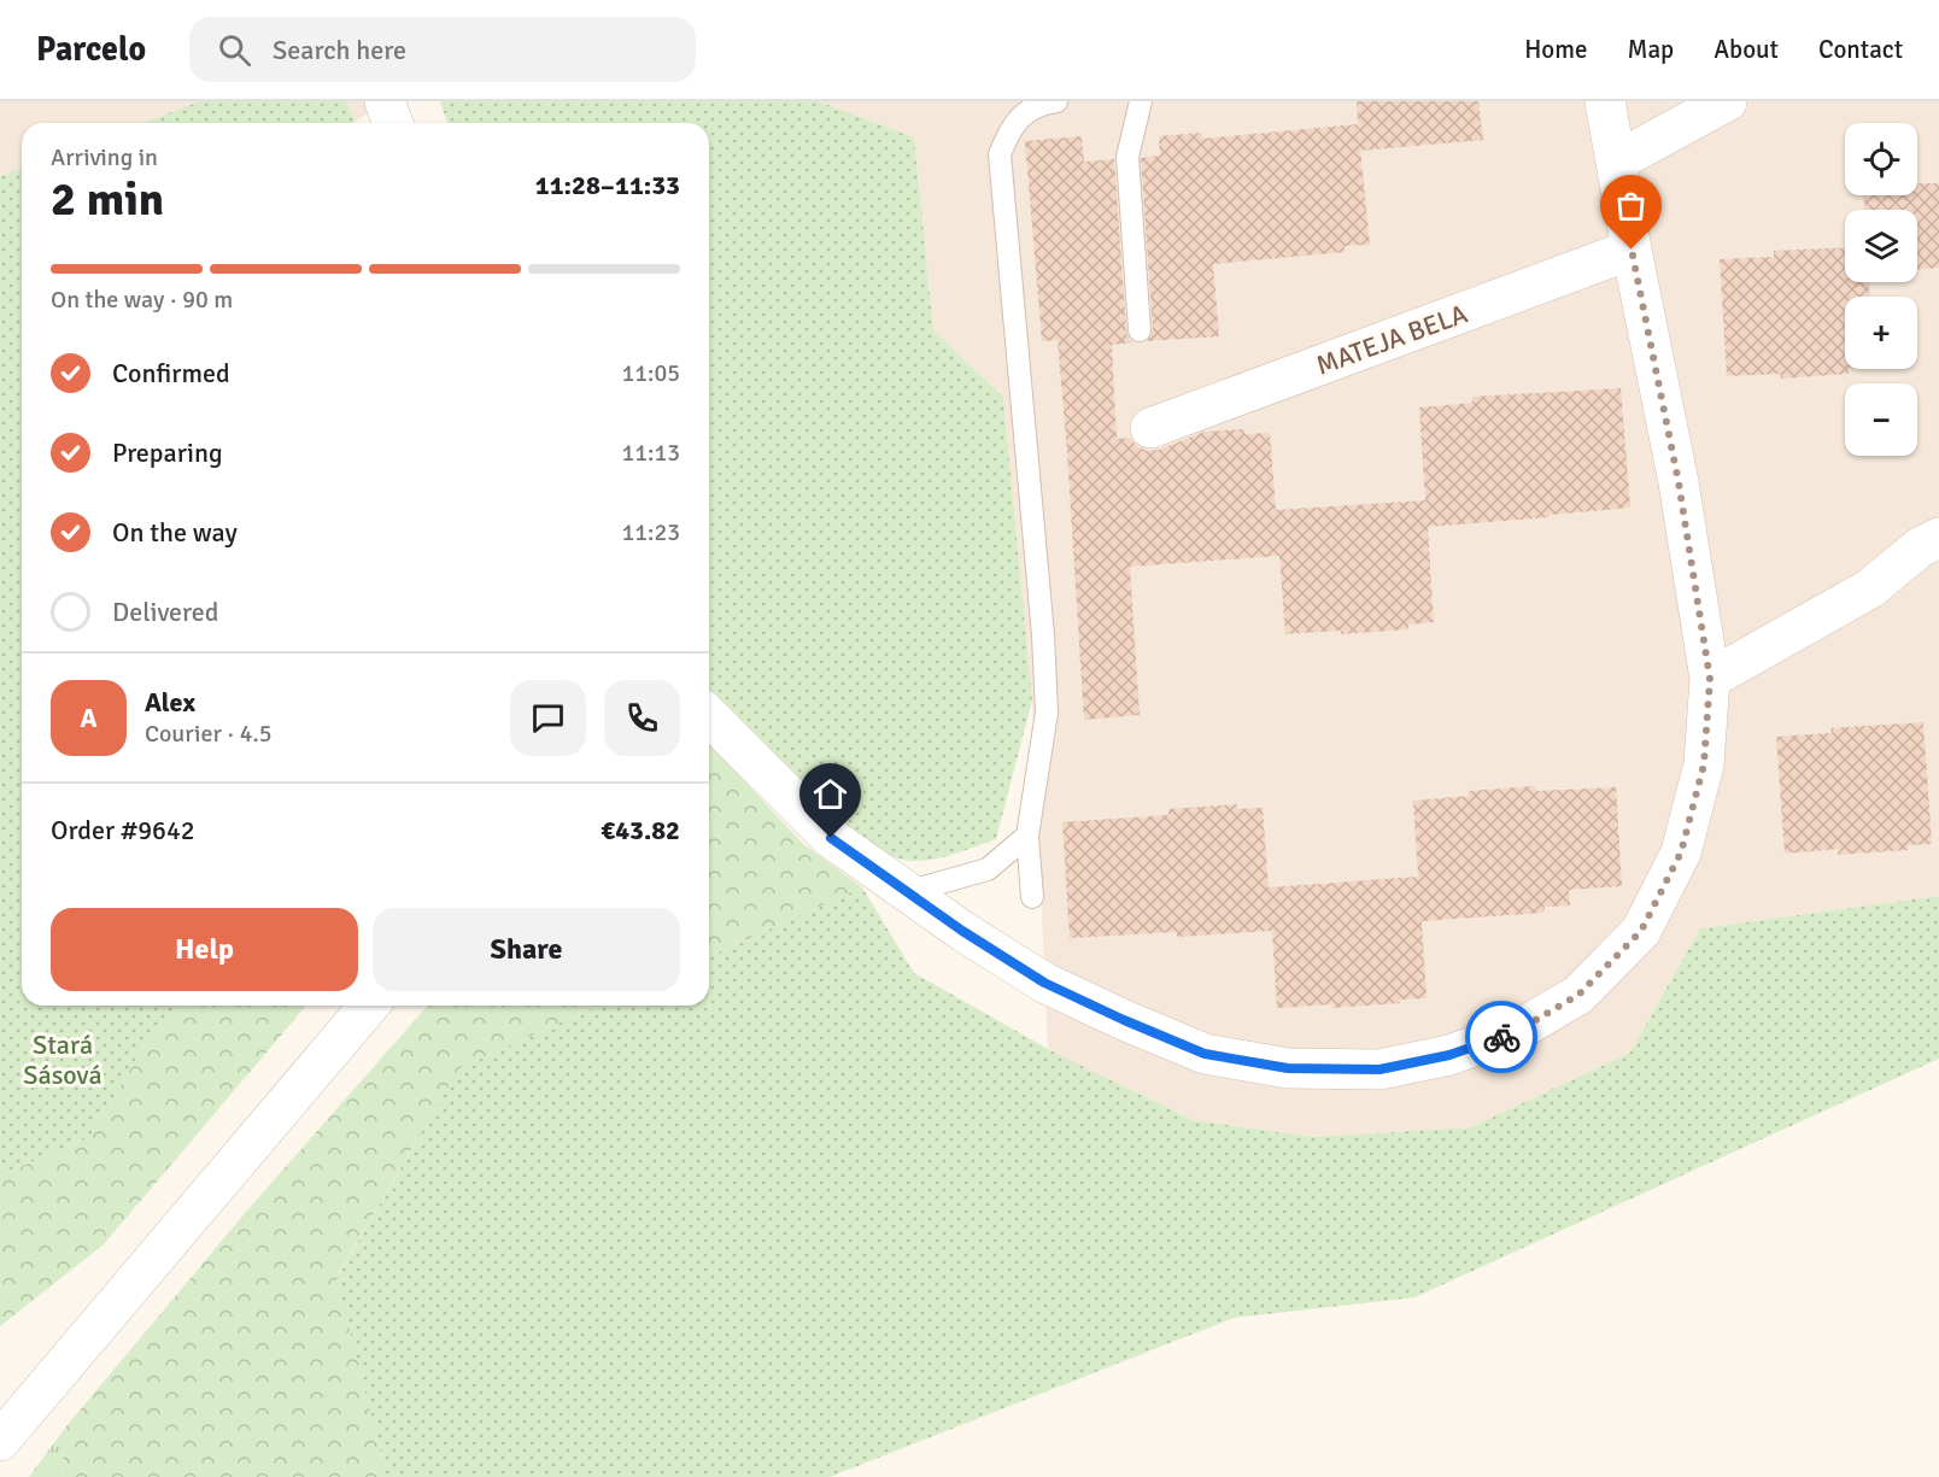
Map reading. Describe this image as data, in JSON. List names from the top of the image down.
{
  "streets": {
    "street": ["MATEJA BELA"]
  },
  "parks": ["Stará Sásová"],
  "page": {
    "header": "Parcelo",
    "search": "Search here",
    "nav": [
      "Home",
      "Map",
      "About",
      "Contact"
    ],
    "map_buttons": ["+", "−"],
    "heading": ["2 min", "Arriving in", "11:28–11:33"],
    "panel": [
      "Alex",
      "Courier · 4.5",
      "Order #9642",
      "€43.82"
    ],
    "bar": "On the way · 90 m",
    "list": [
      ["Confirmed", "11:05"],
      ["Preparing", "11:13"],
      ["On the way", "11:23"],
      "Delivered"
    ],
    "round": "A",
    "buttons": ["Help", "Share"]
  }
}
